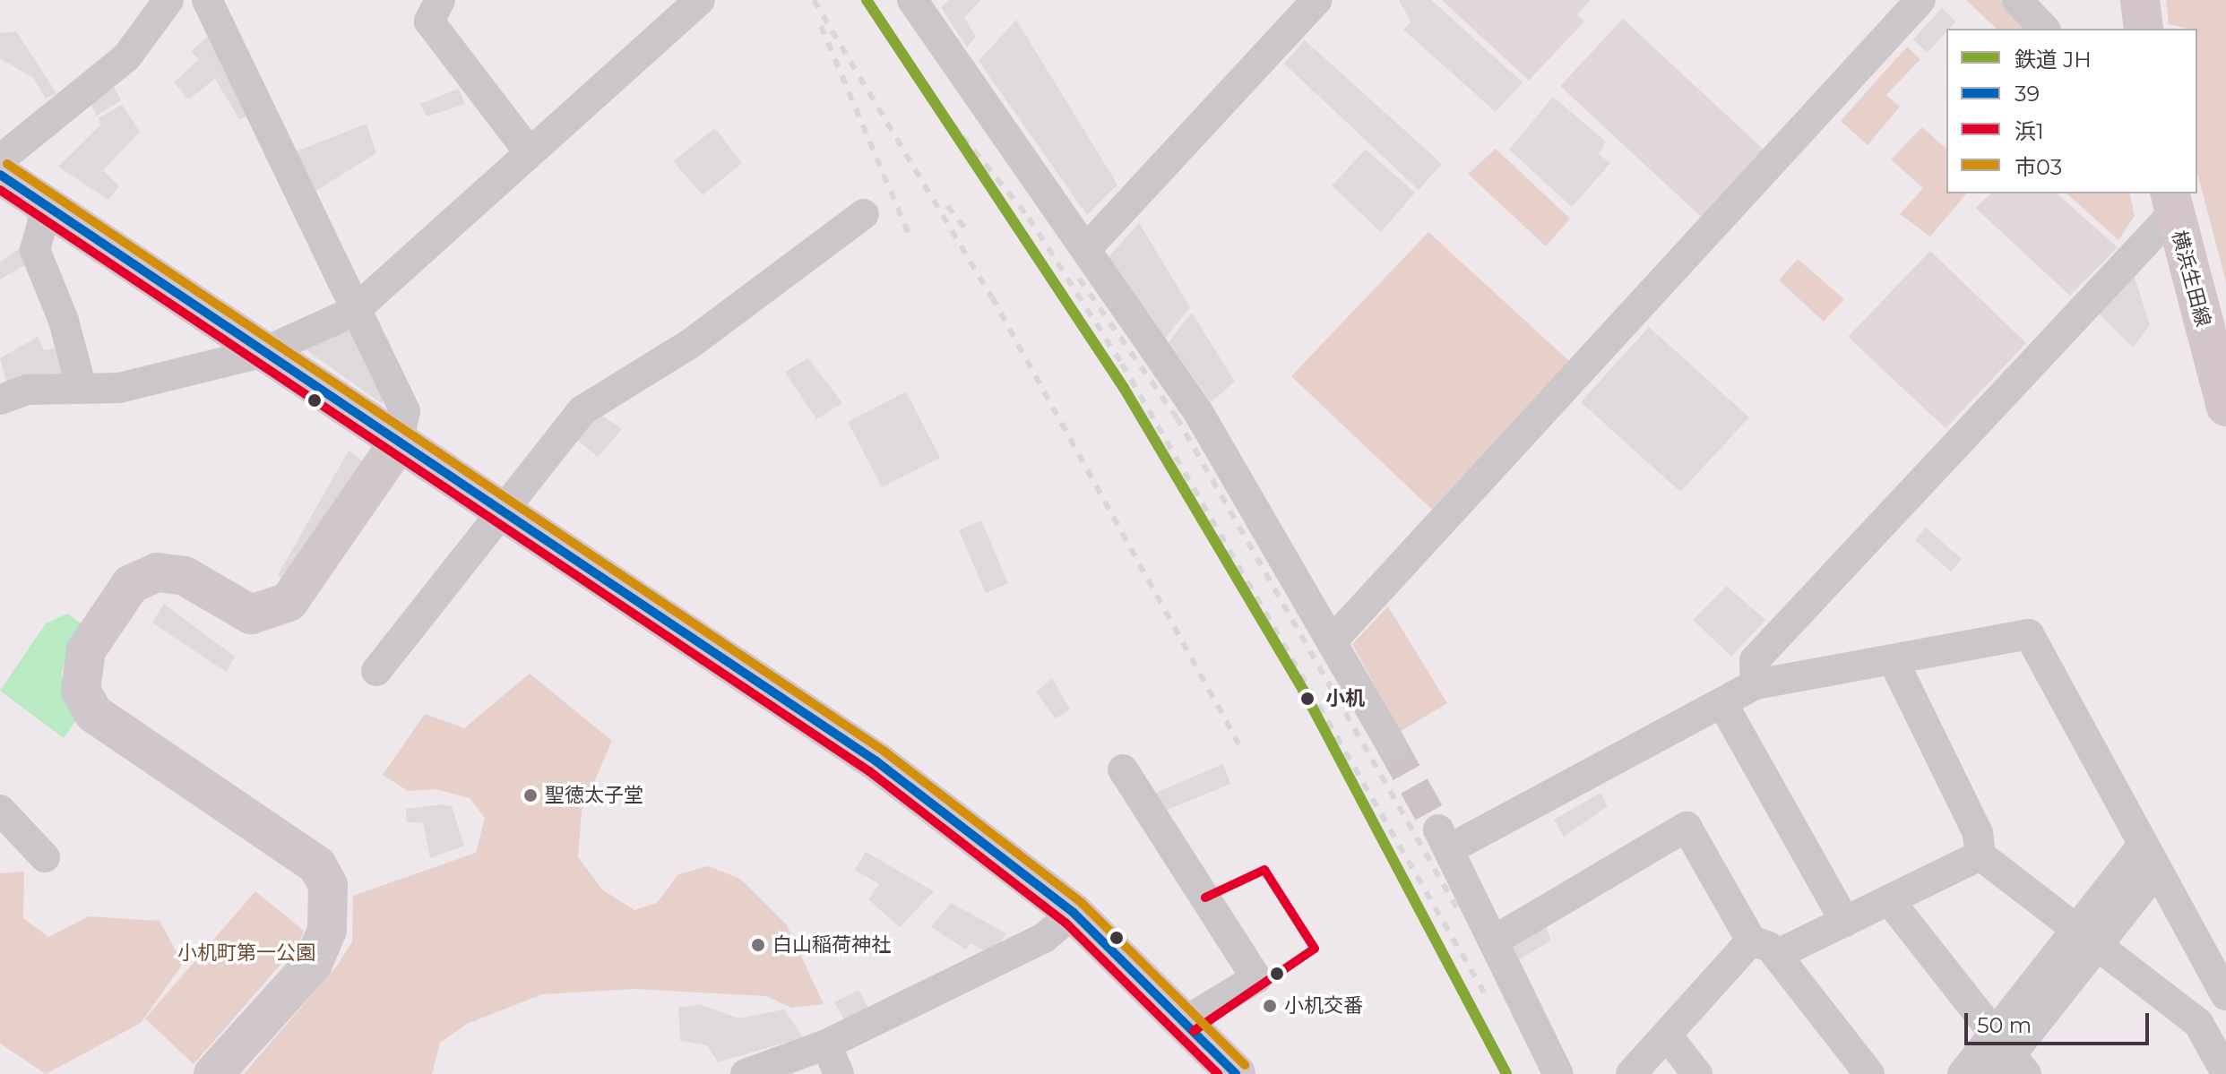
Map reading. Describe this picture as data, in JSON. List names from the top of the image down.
{
  "streets": {
    "main road": ["横浜生田線"]
  },
  "parks": ["小机町第一公園"],
  "places": [
    "小机",
    "聖徳太子堂",
    "白山稲荷神社",
    "小机交番"
  ],
  "lines": [
    "rail line JH",
    "transit line 市03",
    "transit line 39",
    "transit line 浜1"
  ],
  "legend": [
    "鉄道 JH",
    "39",
    "浜1",
    "市03"
  ],
  "scale_bar": "50 m"
}
